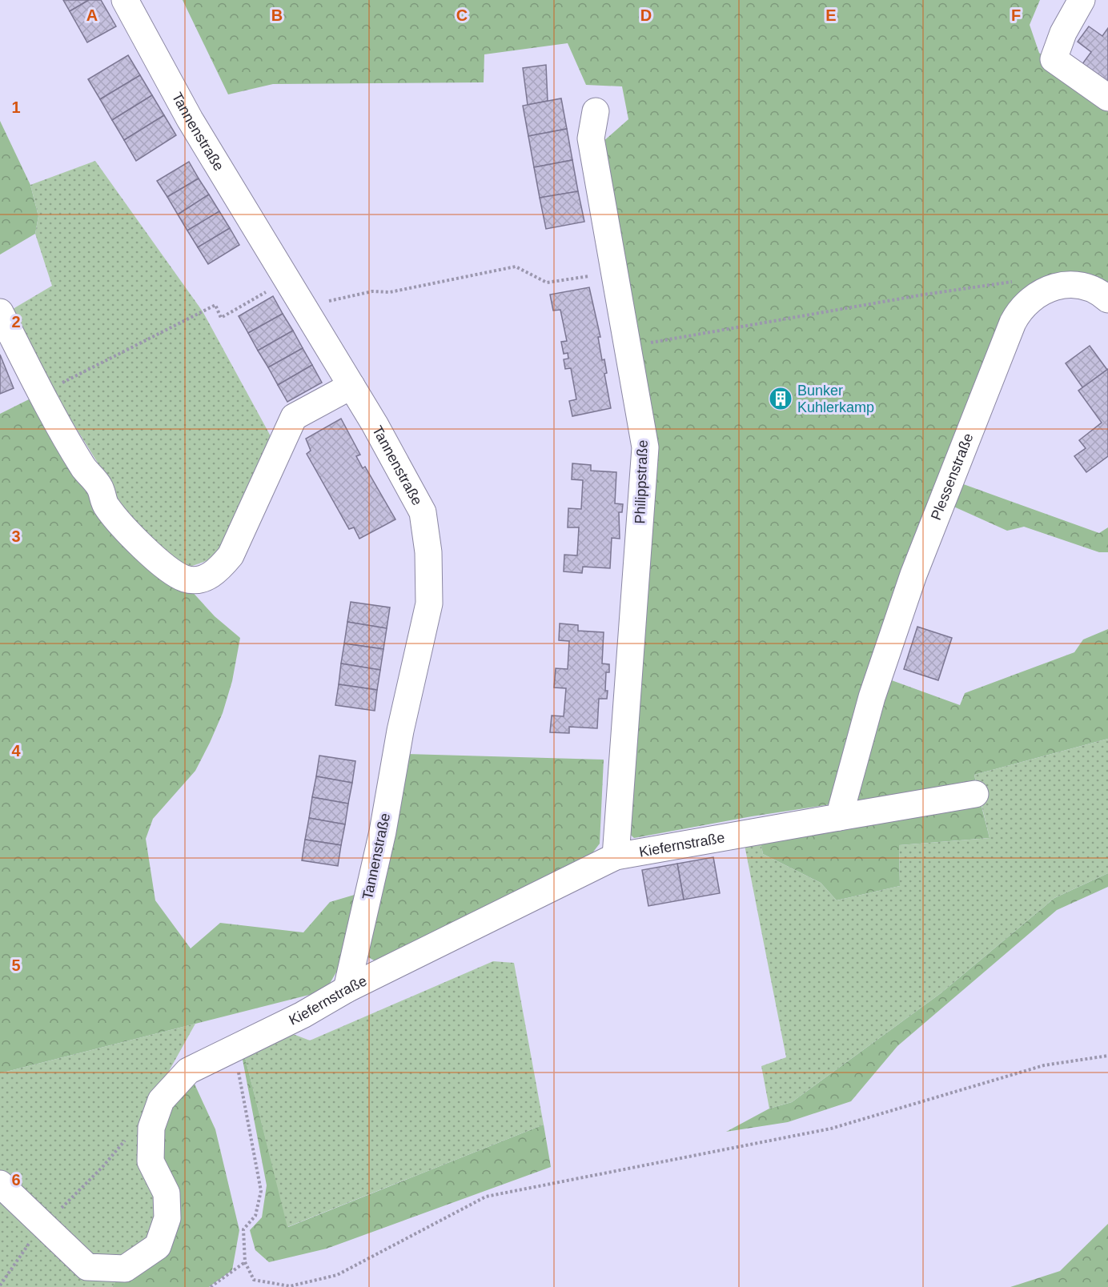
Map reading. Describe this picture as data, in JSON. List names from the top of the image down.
{
  "streets": {
    "street": [
      "Tannenstraße",
      "Plessenstraße",
      "Philippstraße",
      "Kiefernstraße"
    ]
  },
  "crossings": [
    ["Tannenstraße", "Kiefernstraße"],
    ["Plessenstraße", "Kiefernstraße"],
    ["Philippstraße", "Kiefernstraße"]
  ],
  "places": {
    "building": ["Bunker Kuhlerkamp"]
  },
  "grid": {
    "columns": [
      "A",
      "B",
      "C",
      "D",
      "E",
      "F"
    ],
    "rows": [
      "1",
      "2",
      "3",
      "4",
      "5",
      "6"
    ]
  }
}
